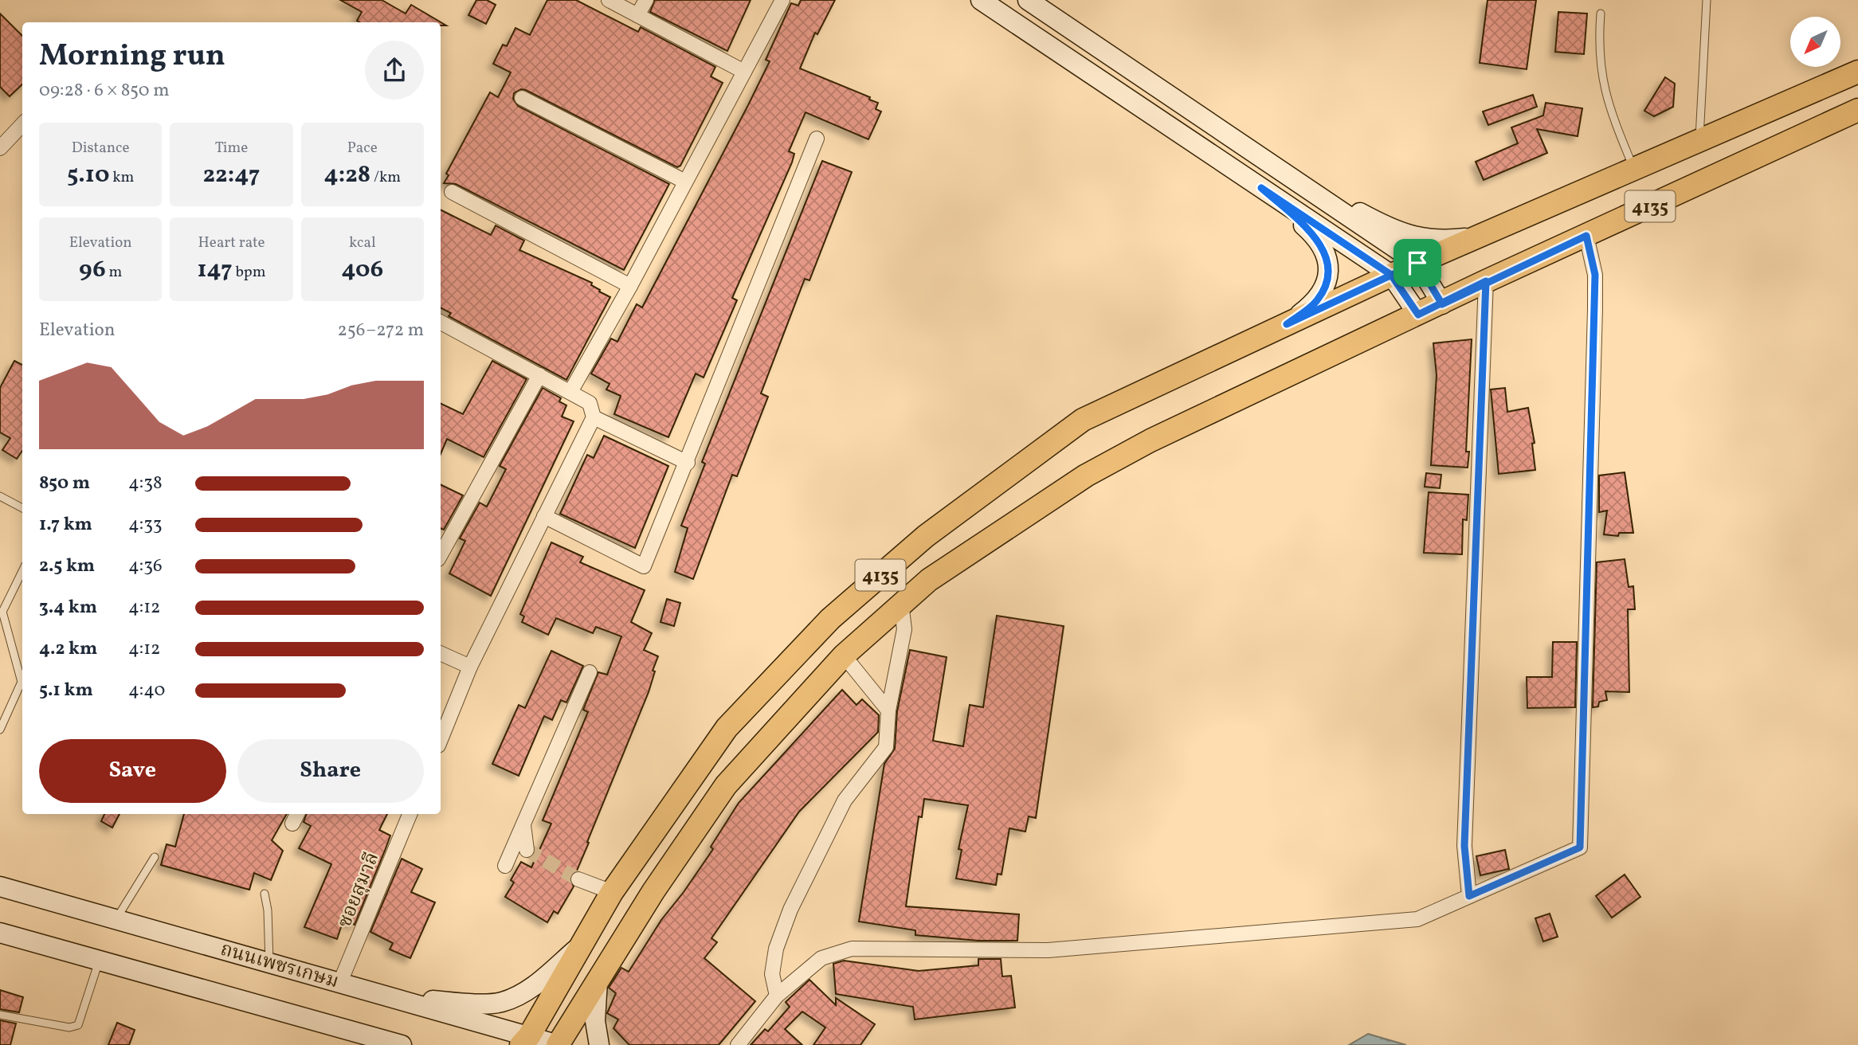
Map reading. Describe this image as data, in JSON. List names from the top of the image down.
{
  "streets": {
    "main road": ["4135", "ถนนเพชรเกษม"],
    "street": ["ซอยสุมาลี"]
  },
  "crossings": [
    ["4135", "ถนนเพชรเกษม"],
    ["ซอยสุมาลี", "ถนนเพชรเกษม"]
  ],
  "north": "bottom left",
  "page": {
    "heading": ["Morning run", "09:28 · 6 × 850 m"],
    "stats": [
      ["Distance", "5.10 km"],
      ["Time", "22:47"],
      ["Pace", "4:28 /km"],
      ["Elevation", "96 m"],
      ["Heart rate", "147 bpm"],
      ["kcal", "406"]
    ],
    "chart": ["Elevation", "256–272 m"],
    "list": [
      {
        "name": "850 m",
        "note": "4:38"
      },
      {
        "name": "1.7 km",
        "note": "4:33"
      },
      {
        "name": "2.5 km",
        "note": "4:36"
      },
      {
        "name": "3.4 km",
        "note": "4:12"
      },
      {
        "name": "4.2 km",
        "note": "4:12"
      },
      {
        "name": "5.1 km",
        "note": "4:40"
      }
    ],
    "buttons": ["Save", "Share"]
  }
}
